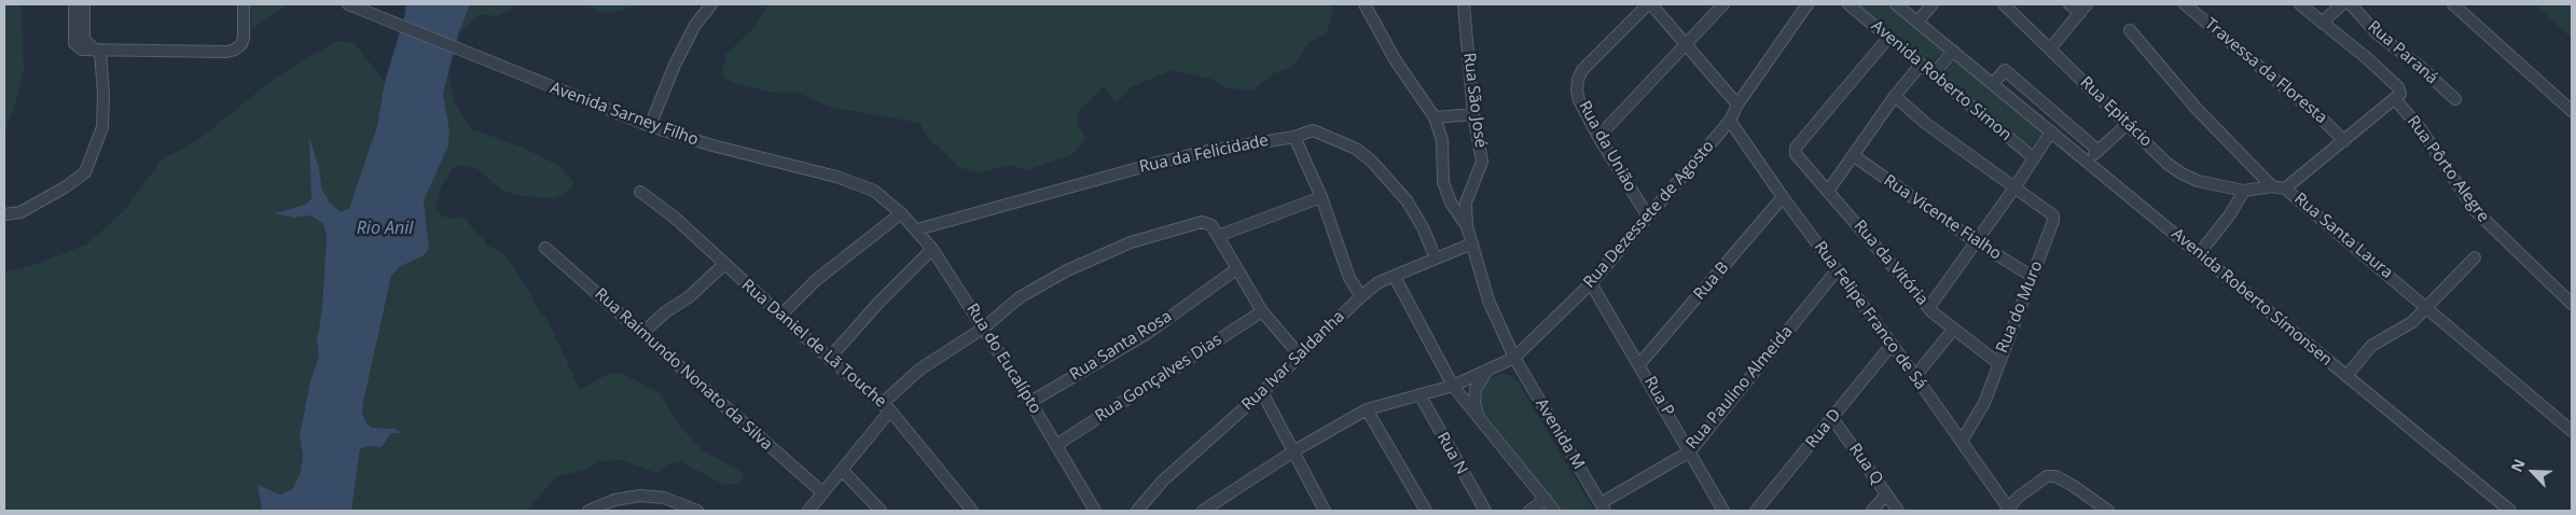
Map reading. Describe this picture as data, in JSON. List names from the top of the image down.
{
  "streets": {
    "street": [
      "Rua Paraná",
      "Travessa da Floresta",
      "Avenida Roberto Simon",
      "Rua São José",
      "Rua Epitácio",
      "Avenida Sarney Filho",
      "Rua da União",
      "Rua da Felicidade",
      "Rua Pôrto Alegre",
      "Rua Dezessete de Agosto",
      "Rua Vicente Fialho",
      "Rua Santa Laura",
      "Rua da Vitória",
      "Rua B",
      "Avenida Roberto Símonsen",
      "Rua do Muro",
      "Rua Felipe Franco de Sá",
      "Rua Daniel de Lã Touche",
      "Rua Santa Rosa",
      "Rua do Eucalípto",
      "Rua Ivar Saldanha",
      "Rua Raimundo Nonato da Silva",
      "Rua Gonçalves Dias",
      "Rua Paulino Almeida",
      "Rua P",
      "Rua D",
      "Avenida M",
      "Rua N",
      "Rua Q"
    ]
  },
  "crossings": [
    ["Avenida Roberto Simon", "Rua da Vitória"],
    ["Rua São José", "Avenida M"],
    ["Rua Epitácio", "Rua Santa Laura"],
    ["Avenida Sarney Filho", "Rua do Eucalípto"],
    ["Rua da União", "Rua Dezessete de Agosto"],
    ["Rua da Felicidade", "Rua do Eucalípto"],
    ["Rua da Felicidade", "Rua Ivar Saldanha"],
    ["Rua Dezessete de Agosto", "Rua Felipe Franco de Sá"],
    ["Rua Dezessete de Agosto", "Rua P"],
    ["Rua Dezessete de Agosto", "Avenida M"],
    ["Rua Dezessete de Agosto", "Rua N"],
    ["Rua Vicente Fialho", "Rua do Muro"],
    ["Rua da Vitória", "Rua do Muro"],
    ["Rua B", "Rua Felipe Franco de Sá"],
    ["Rua B", "Rua P"],
    ["Rua do Muro", "Rua Felipe Franco de Sá"],
    ["Rua Felipe Franco de Sá", "Rua Paulino Almeida"],
    ["Rua Felipe Franco de Sá", "Rua D"],
    ["Rua Santa Rosa", "Rua do Eucalípto"],
    ["Rua do Eucalípto", "Rua Gonçalves Dias"],
    ["Rua Ivar Saldanha", "Avenida M"],
    ["Rua Paulino Almeida", "Rua P"],
    ["Rua Paulino Almeida", "Avenida M"],
    ["Rua D", "Rua Q"]
  ],
  "water": ["Rio Anil"],
  "north": "top left"
}
